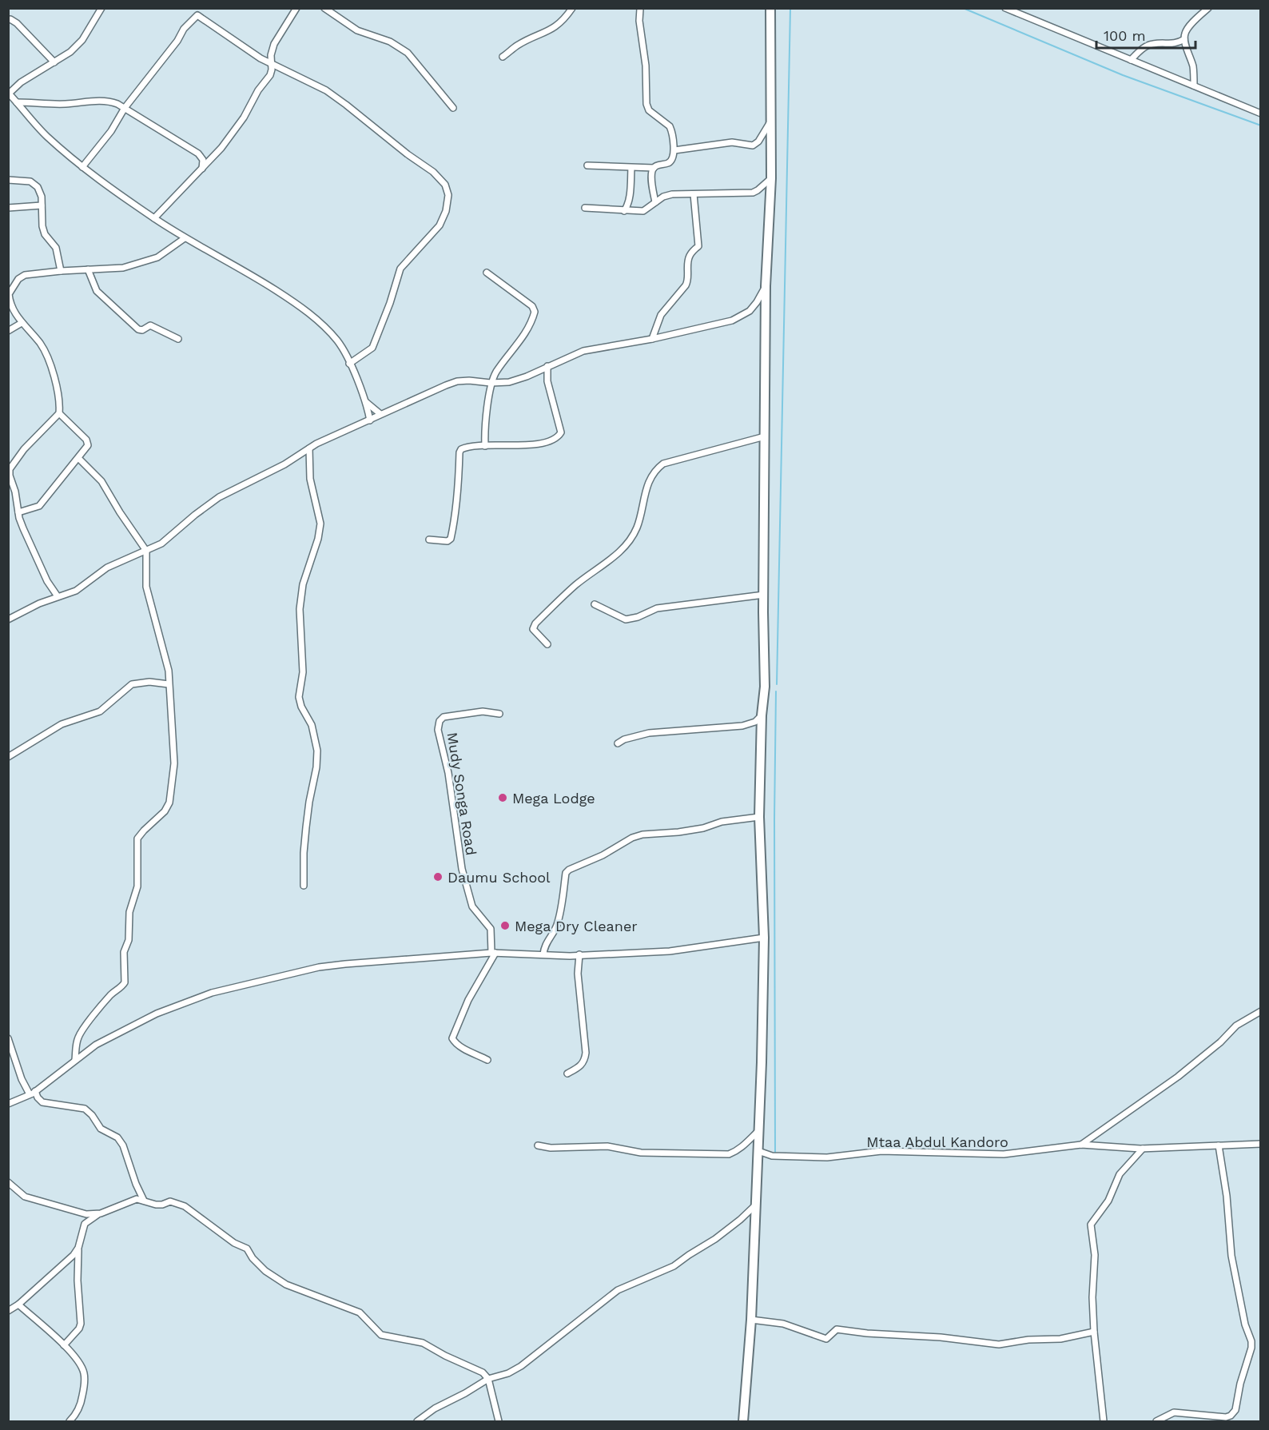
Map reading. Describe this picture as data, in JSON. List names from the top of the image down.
{
  "streets": {
    "street": ["Mudy Songa Road", "Mtaa Abdul Kandoro"]
  },
  "places": ["Mega Lodge", "Daumu School", "Mega Dry Cleaner"],
  "scale_bar": "100 m"
}
